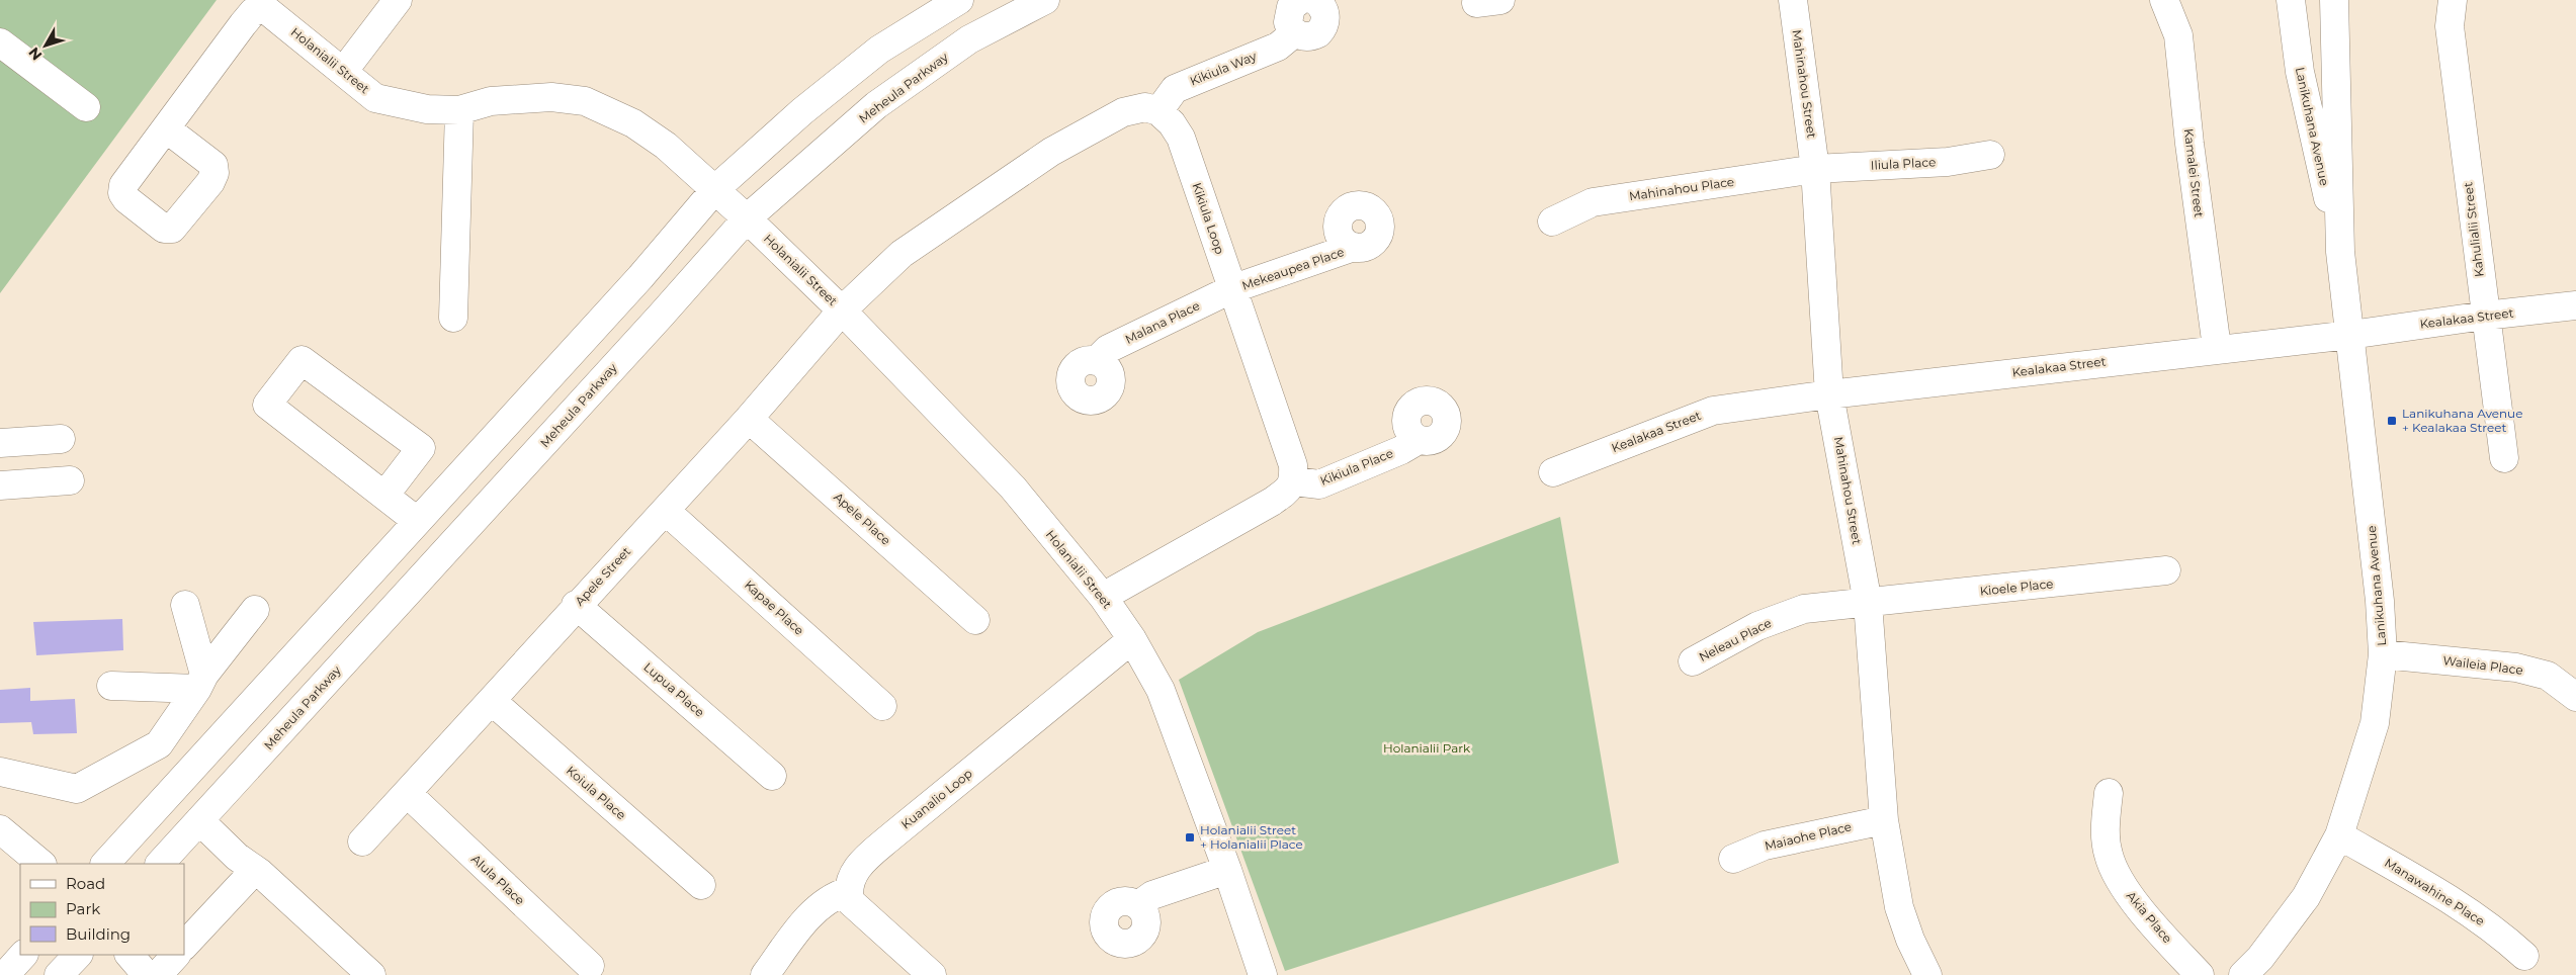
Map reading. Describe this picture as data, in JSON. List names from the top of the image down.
{
  "streets": {
    "street": [
      "Holanialii Street",
      "Kikiula Way",
      "Mahinahou Street",
      "Meheula Parkway",
      "Lanikuhana Avenue",
      "Iliula Place",
      "Kamalei Street",
      "Mahinahou Place",
      "Kikiula Loop",
      "Kahulialii Street",
      "Mekeaupea Place",
      "Kealakaa Street",
      "Malana Place",
      "Kikiula Place",
      "Apele Place",
      "Apele Street",
      "Kioele Place",
      "Kapae Place",
      "Neleau Place",
      "Waileia Place",
      "Lupua Place",
      "Koiula Place",
      "Kuanalio Loop",
      "Maiaohe Place",
      "Alula Place",
      "Manawahine Place",
      "Akia Place"
    ]
  },
  "crossings": [
    ["Holanialii Street", "Meheula Parkway"],
    ["Holanialii Street", "Apele Street"],
    ["Holanialii Street", "Kuanalio Loop"],
    ["Kikiula Way", "Kikiula Loop"],
    ["Mahinahou Street", "Iliula Place"],
    ["Mahinahou Street", "Mahinahou Place"],
    ["Mahinahou Street", "Kealakaa Street"],
    ["Mahinahou Street", "Kioele Place"],
    ["Mahinahou Street", "Neleau Place"],
    ["Mahinahou Street", "Maiaohe Place"],
    ["Lanikuhana Avenue", "Kealakaa Street"],
    ["Lanikuhana Avenue", "Waileia Place"],
    ["Lanikuhana Avenue", "Manawahine Place"],
    ["Iliula Place", "Mahinahou Place"],
    ["Kamalei Street", "Kealakaa Street"],
    ["Kikiula Loop", "Mekeaupea Place"],
    ["Kikiula Loop", "Malana Place"],
    ["Kikiula Loop", "Kikiula Place"],
    ["Kahulialii Street", "Kealakaa Street"],
    ["Mekeaupea Place", "Malana Place"],
    ["Apele Place", "Apele Street"],
    ["Apele Street", "Kapae Place"],
    ["Apele Street", "Lupua Place"],
    ["Apele Street", "Koiula Place"],
    ["Apele Street", "Alula Place"],
    ["Kioele Place", "Neleau Place"]
  ],
  "parks": ["Holanialii Park"],
  "places": {
    "transit": ["Lanikuhana Avenue + Kealakaa Street", "Holanialii Street + Holanialii Place"]
  },
  "legend": ["Road", "Park", "Building"],
  "north": "bottom left"
}
